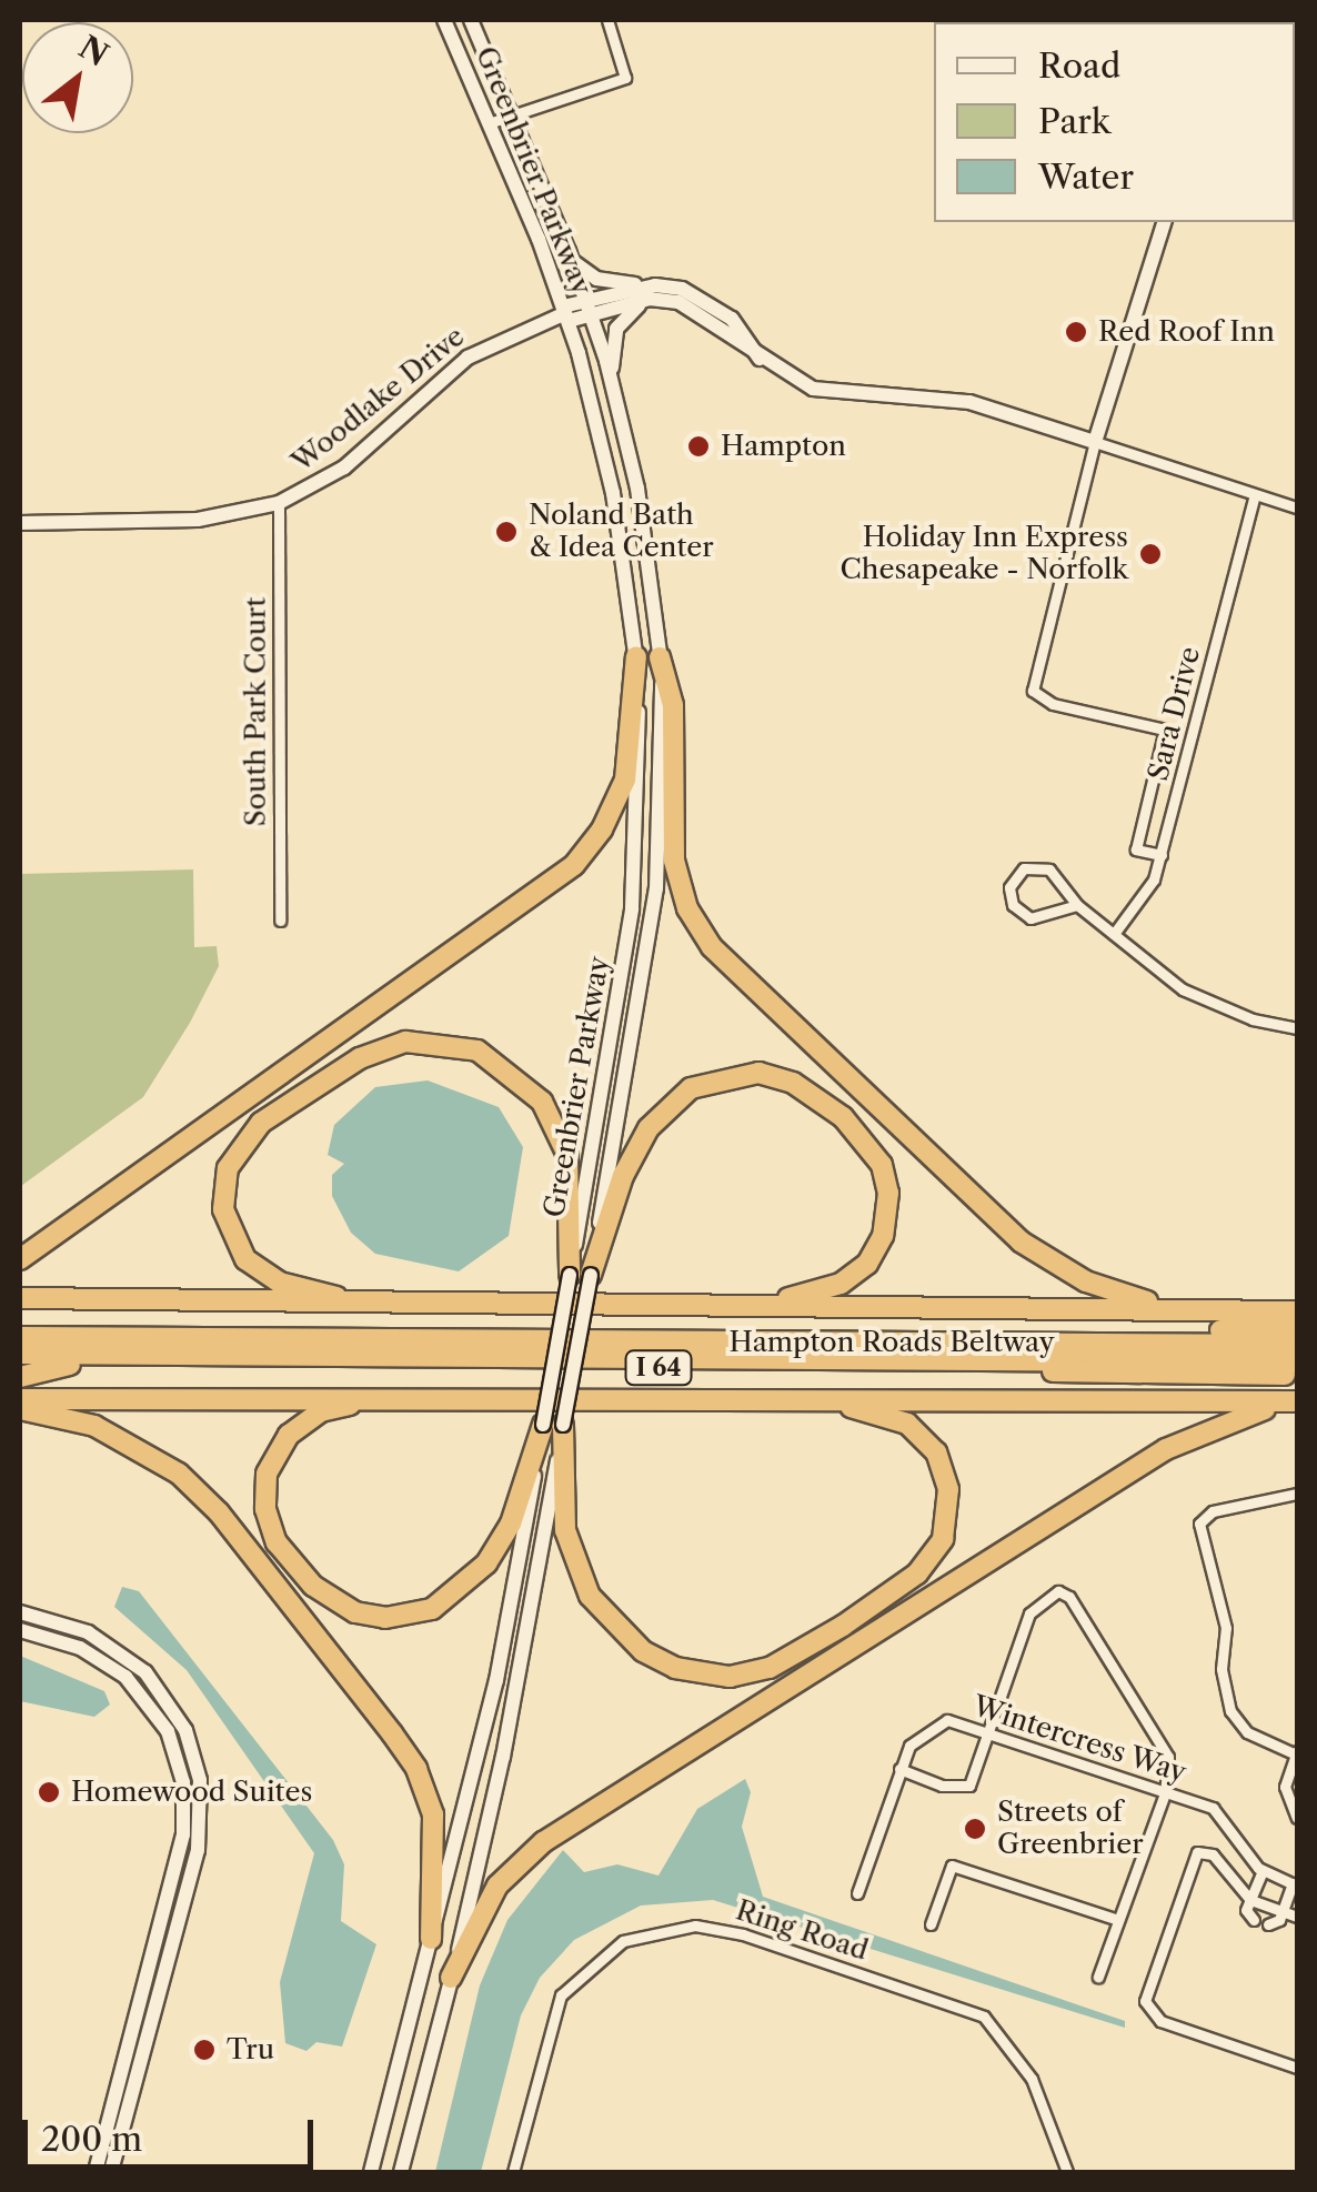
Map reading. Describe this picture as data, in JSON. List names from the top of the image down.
{
  "streets": {
    "highway": ["Hampton Roads Beltway", "I 64"],
    "main road": ["Greenbrier Parkway", "Woodlake Drive"],
    "street": [
      "South Park Court",
      "Sara Drive",
      "Wintercress Way",
      "Ring Road"
    ]
  },
  "crossings": [
    ["Greenbrier Parkway", "Woodlake Drive"],
    ["Woodlake Drive", "South Park Court"]
  ],
  "places": [
    "Red Roof Inn",
    "Hampton",
    "Noland Bath & Idea Center",
    "Holiday Inn Express Chesapeake - Norfolk",
    "Homewood Suites",
    "Streets of Greenbrier",
    "Tru"
  ],
  "legend": ["Road", "Park", "Water"],
  "scale_bar": "200 m",
  "north": "top right"
}
